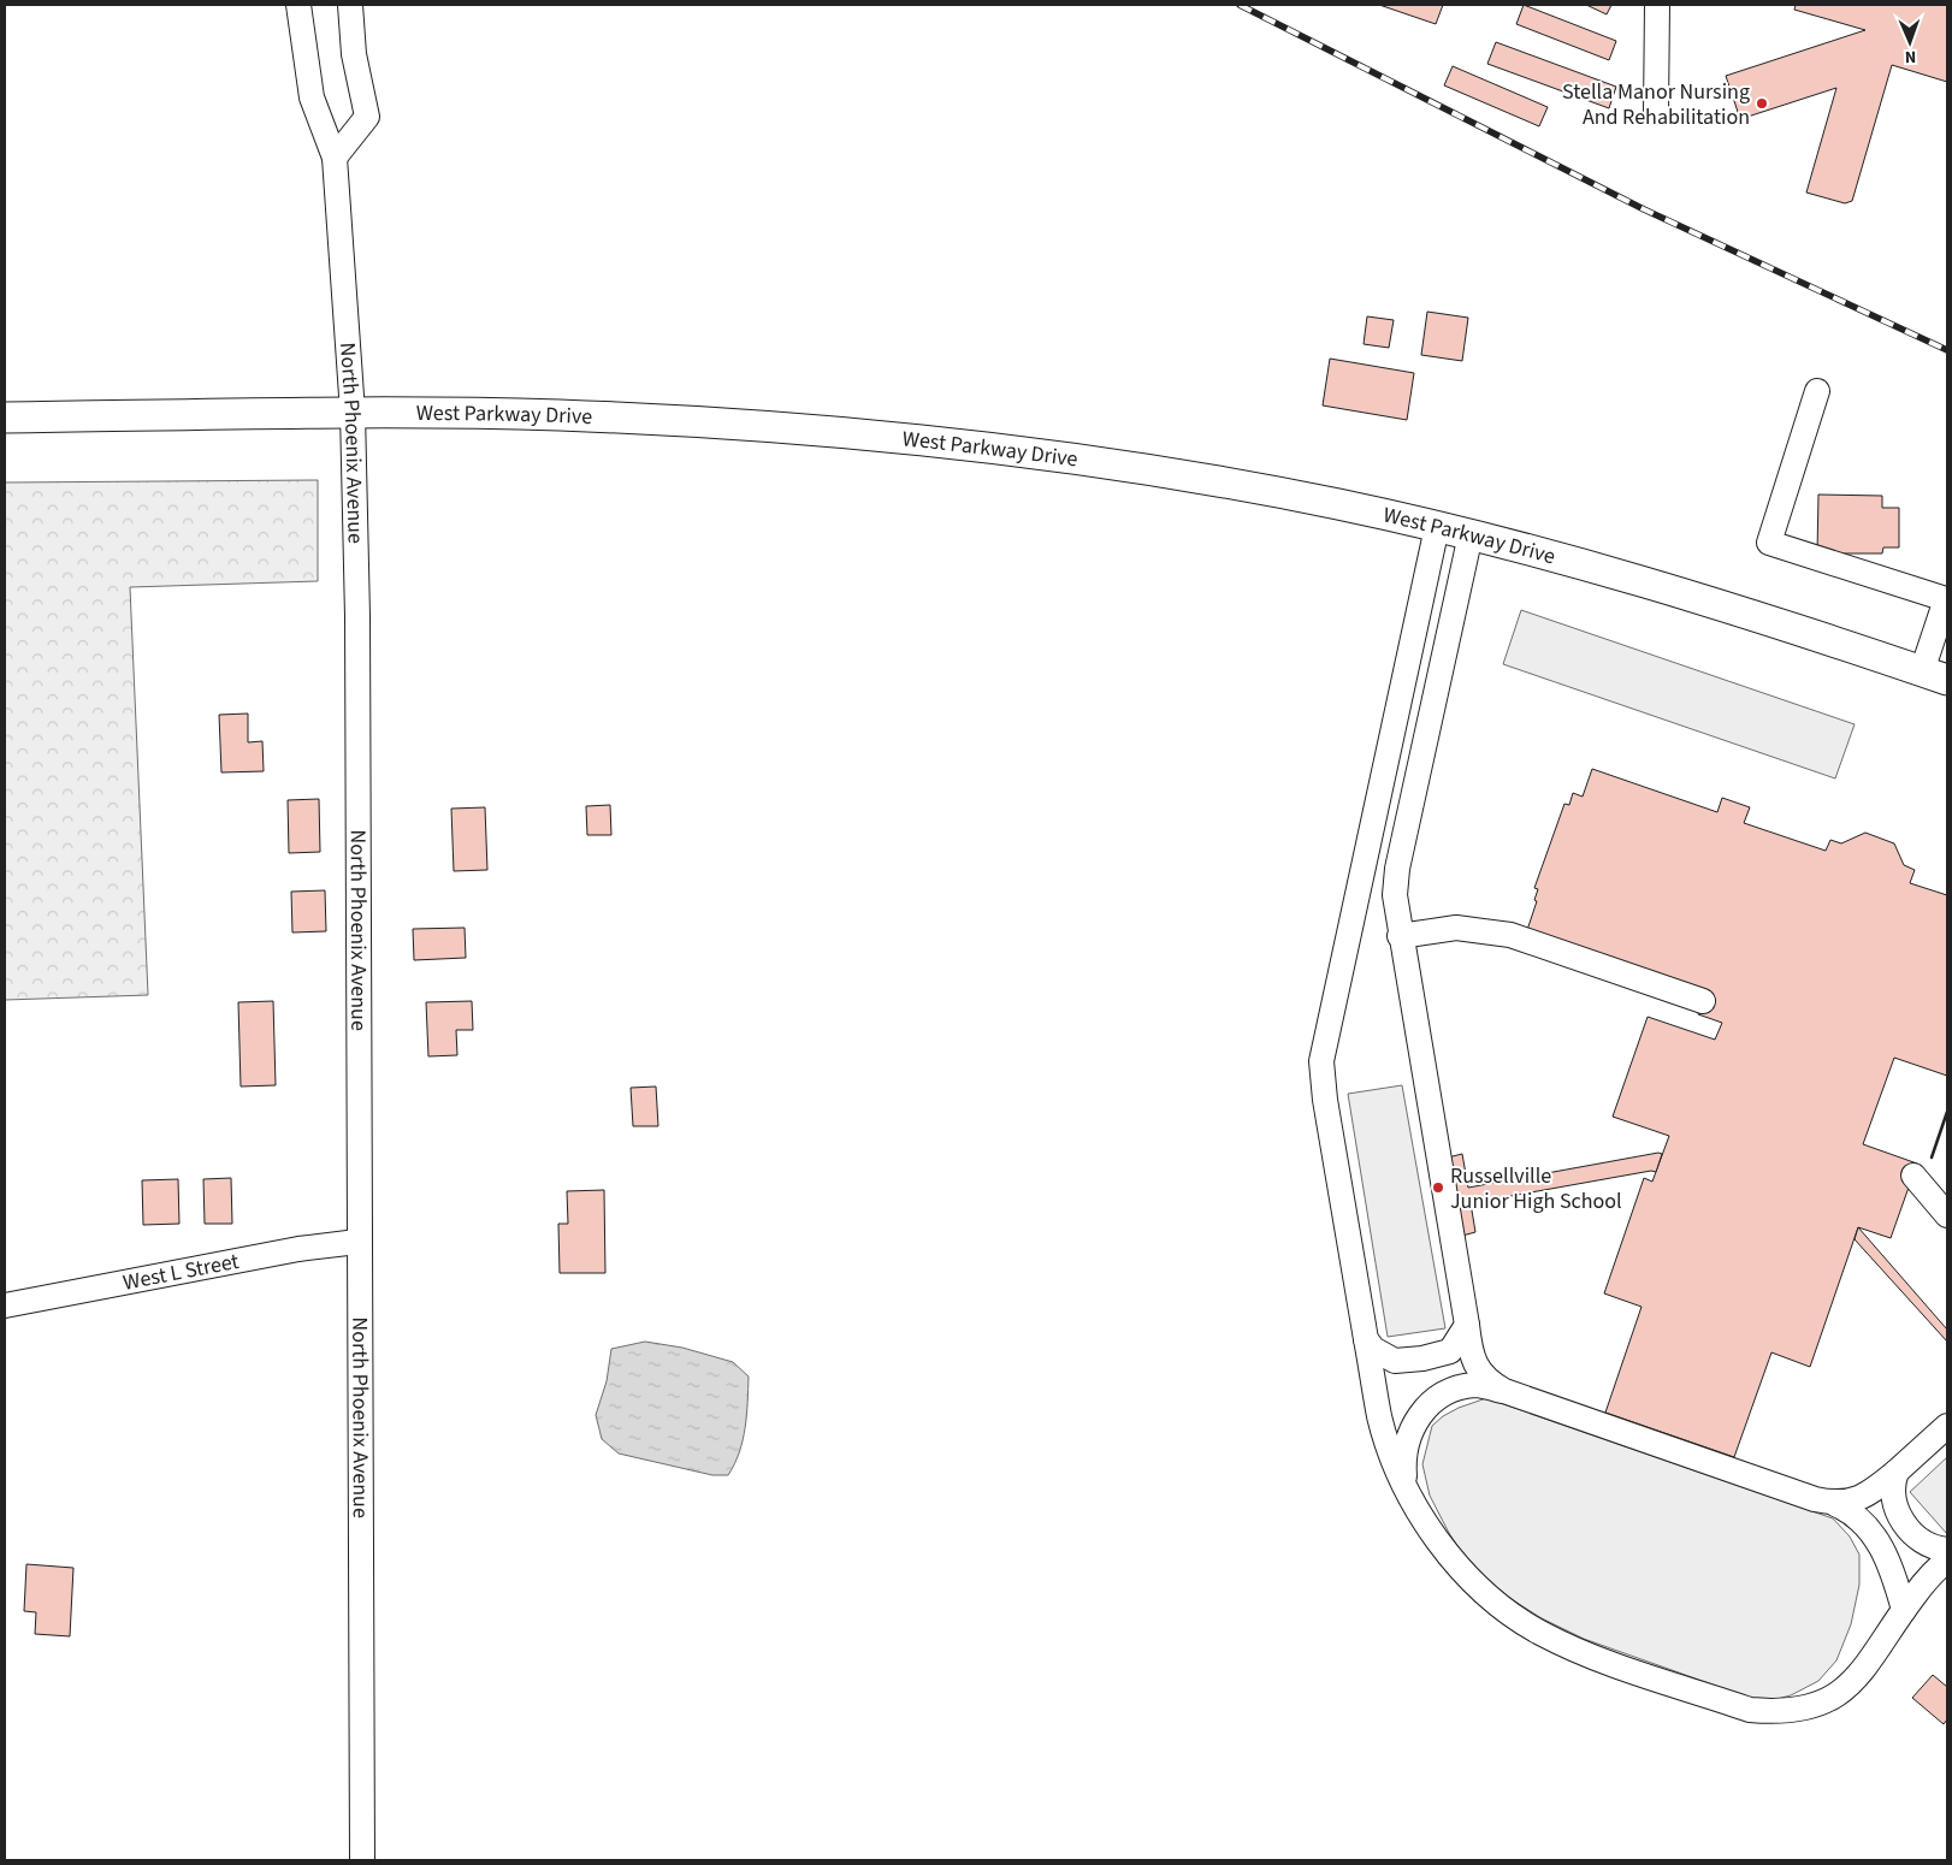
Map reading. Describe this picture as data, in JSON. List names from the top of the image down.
{
  "streets": {
    "main road": ["West Parkway Drive"],
    "street": ["North Phoenix Avenue", "West L Street"]
  },
  "crossings": [
    ["West Parkway Drive", "North Phoenix Avenue"],
    ["North Phoenix Avenue", "West L Street"]
  ],
  "places": ["Stella Manor Nursing And Rehabilitation", "Russellville Junior High School"],
  "north": "bottom"
}
